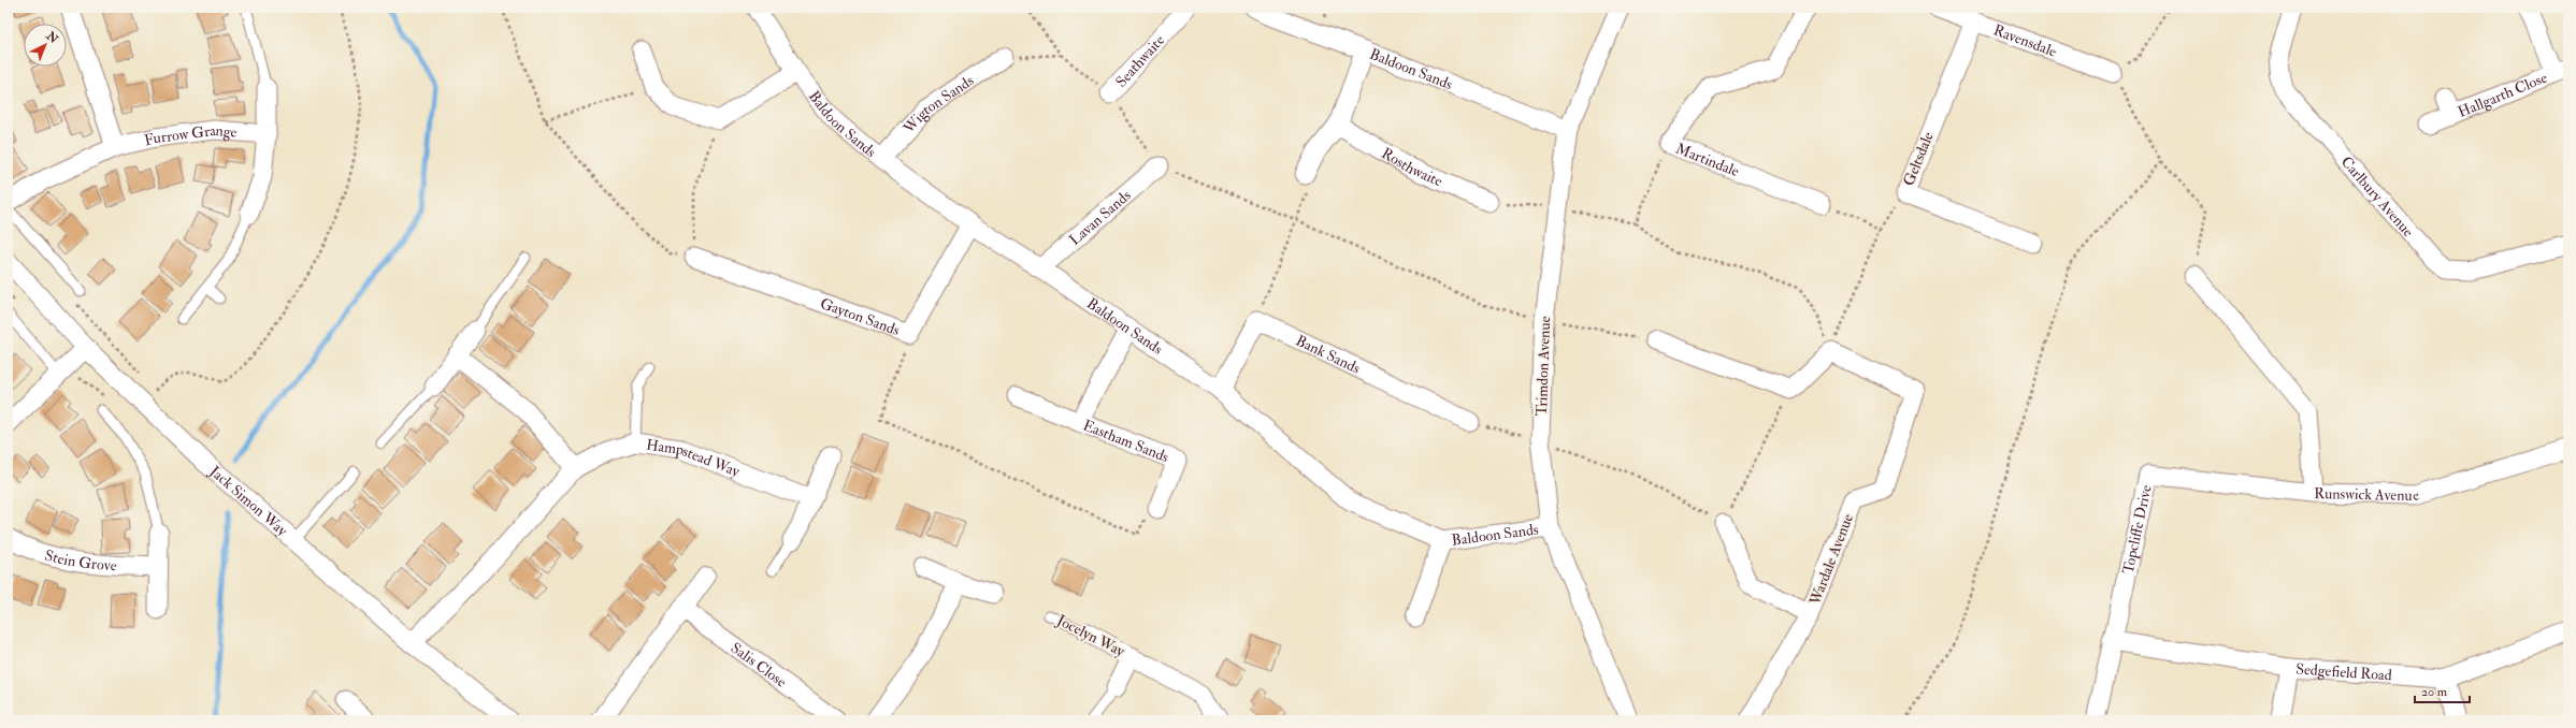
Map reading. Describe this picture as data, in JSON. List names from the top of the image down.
{
  "streets": {
    "street": [
      "Ravensdale",
      "Seathwaite",
      "Baldoon Sands",
      "Hallgarth Close",
      "Wigton Sands",
      "Furrow Grange",
      "Martindale",
      "Geltsdale",
      "Rosthwaite",
      "Carlbury Avenue",
      "Lavan Sands",
      "Gayton Sands",
      "Bank Sands",
      "Trimdon Avenue",
      "Eastham Sands",
      "Hampstead Way",
      "Runswick Avenue",
      "Jack Simon Way",
      "Topcliffe Drive",
      "Stein Grove",
      "Wardale Avenue",
      "Jocelyn Way",
      "Salis Close",
      "Sedgefield Road"
    ]
  },
  "crossings": [
    ["Ravensdale", "Geltsdale"],
    ["Baldoon Sands", "Wigton Sands"],
    ["Baldoon Sands", "Lavan Sands"],
    ["Baldoon Sands", "Gayton Sands"],
    ["Baldoon Sands", "Trimdon Avenue"],
    ["Baldoon Sands", "Eastham Sands"],
    ["Hampstead Way", "Jack Simon Way"],
    ["Runswick Avenue", "Topcliffe Drive"],
    ["Topcliffe Drive", "Sedgefield Road"]
  ],
  "scale_bar": "20 m",
  "north": "top right"
}
